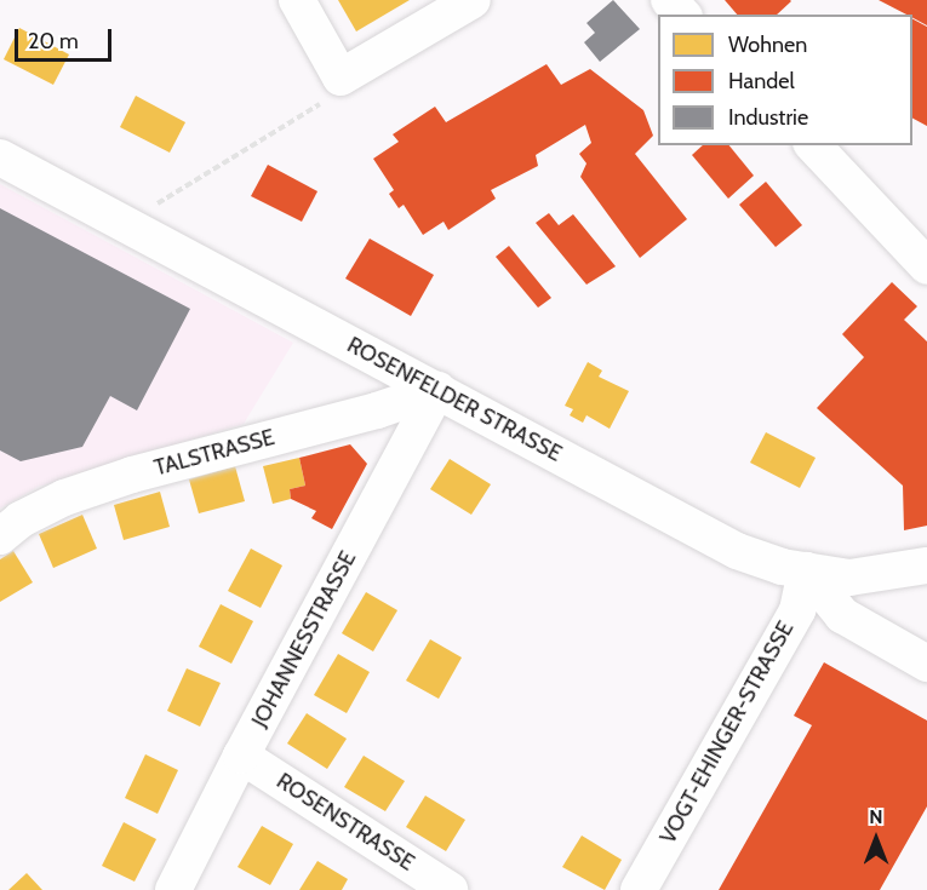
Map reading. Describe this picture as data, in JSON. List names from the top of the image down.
{
  "streets": {
    "street": [
      "ROSENFELDER STRASSE",
      "TALSTRASSE",
      "JOHANNESSTRASSE",
      "VOGT-EHINGER-STRASSE",
      "ROSENSTRASSE"
    ]
  },
  "crossings": [
    ["ROSENFELDER STRASSE", "TALSTRASSE"],
    ["ROSENFELDER STRASSE", "JOHANNESSTRASSE"],
    ["ROSENFELDER STRASSE", "VOGT-EHINGER-STRASSE"],
    ["TALSTRASSE", "JOHANNESSTRASSE"],
    ["JOHANNESSTRASSE", "ROSENSTRASSE"]
  ],
  "legend": ["Wohnen", "Handel", "Industrie"],
  "scale_bar": "20 m",
  "north": "top"
}
